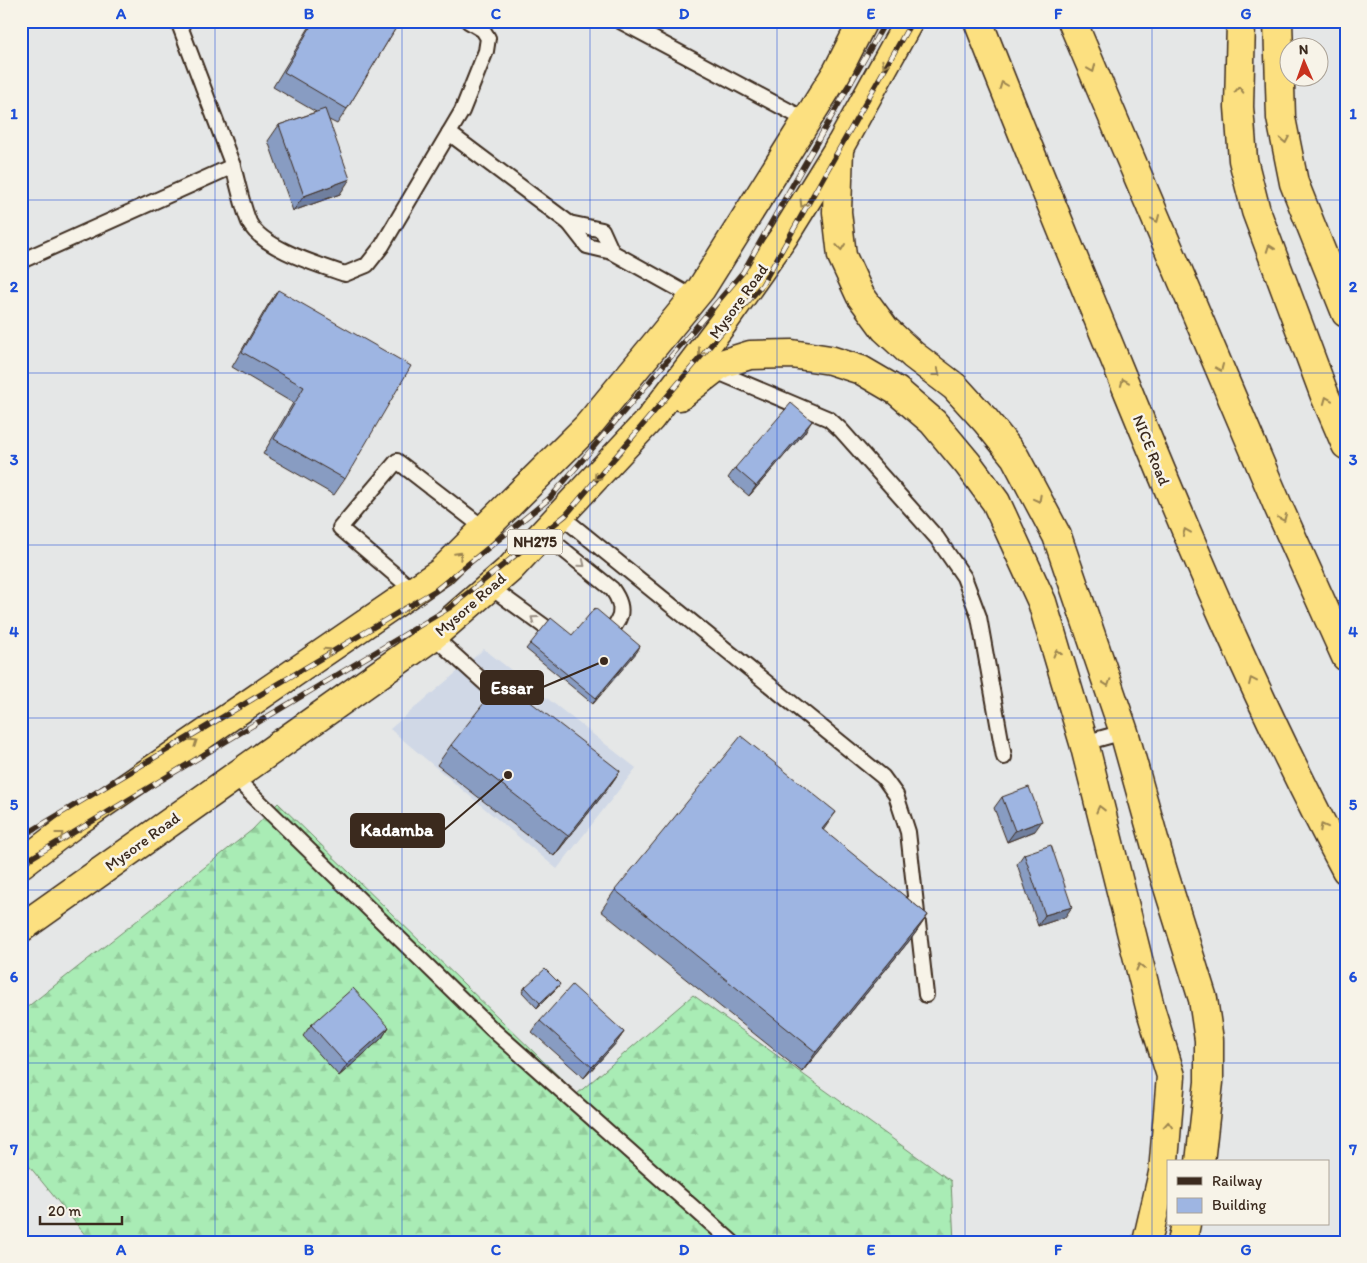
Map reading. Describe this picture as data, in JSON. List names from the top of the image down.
{
  "streets": {
    "highway": ["Mysore Road", "NICE Road", "NH275"]
  },
  "places": ["Essar", "Kadamba"],
  "legend": ["Railway", "Building"],
  "scale_bar": "20 m",
  "north": "top",
  "grid": {
    "columns": [
      "A",
      "B",
      "C",
      "D",
      "E",
      "F",
      "G"
    ],
    "rows": [
      "1",
      "2",
      "3",
      "4",
      "5",
      "6",
      "7"
    ]
  }
}
